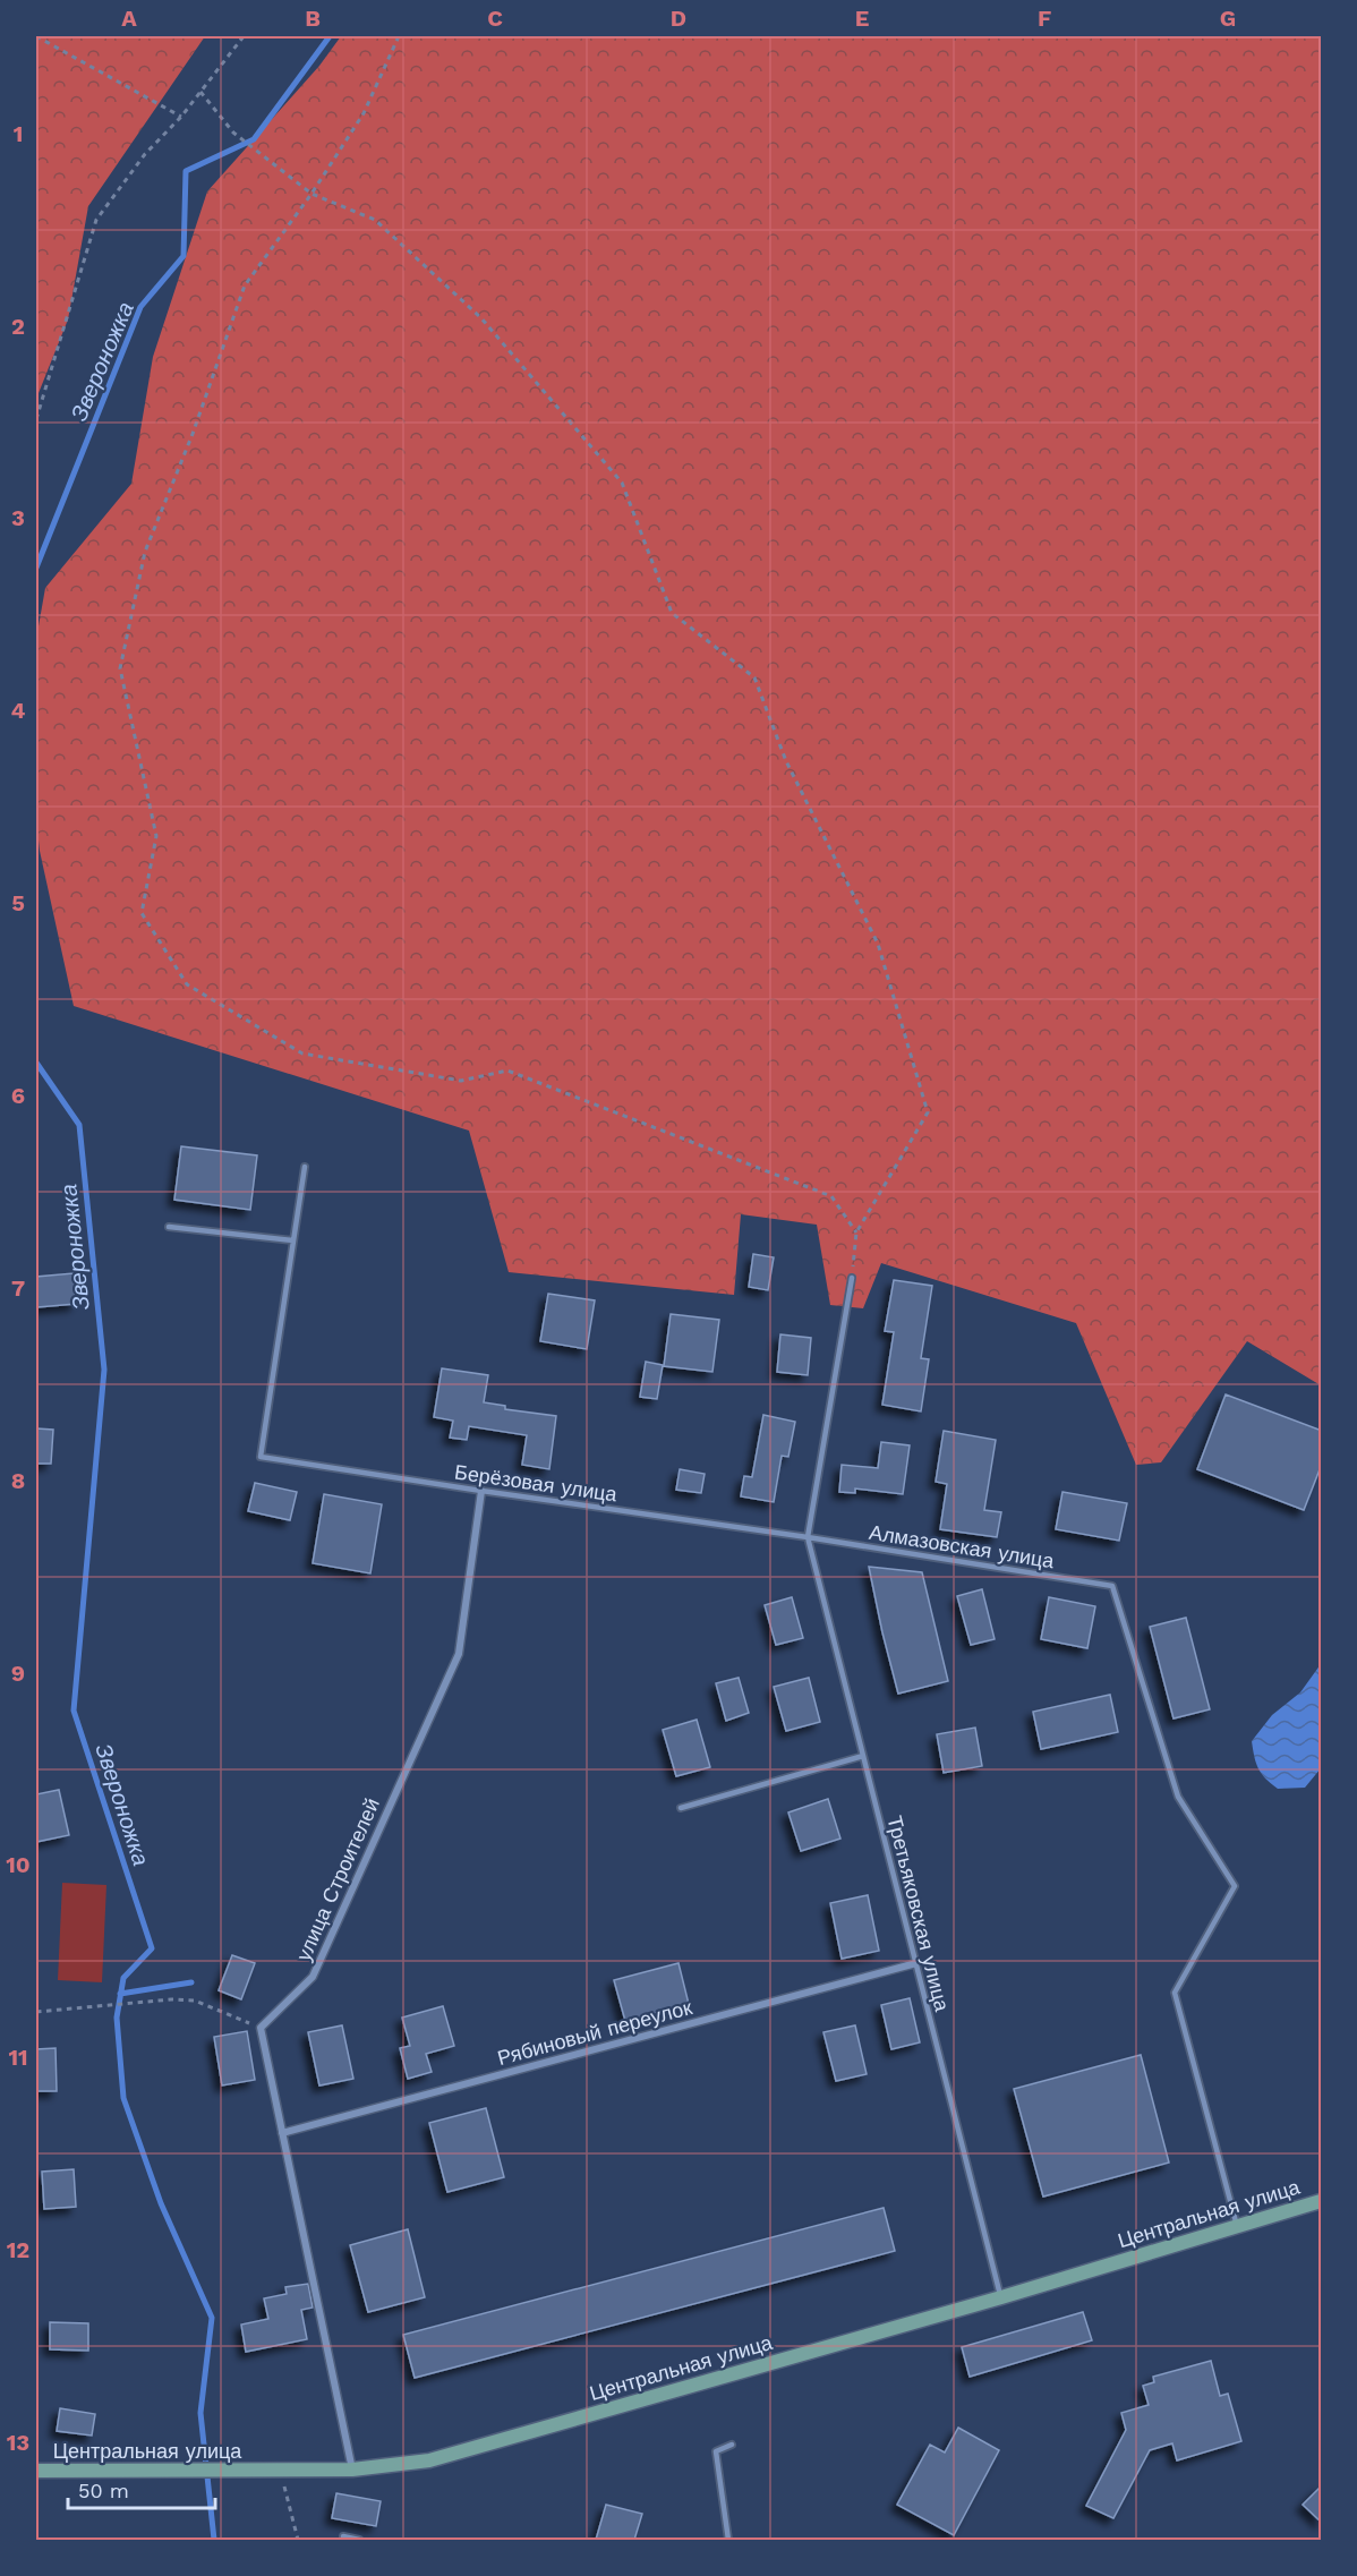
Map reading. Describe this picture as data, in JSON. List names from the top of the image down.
{
  "streets": {
    "street": ["улица Строителей", "Рябиновый переулок", "Центральная улица"],
    "lane": ["Берёзовая улица", "Алмазовская улица", "Третьяковская улица"]
  },
  "crossings": [
    ["Берёзовая улица", "Алмазовская улица"],
    ["Берёзовая улица", "улица Строителей"],
    ["Берёзовая улица", "Третьяковская улица"],
    ["Алмазовская улица", "Третьяковская улица"],
    ["Алмазовская улица", "Центральная улица"],
    ["Третьяковская улица", "Рябиновый переулок"],
    ["Третьяковская улица", "Центральная улица"]
  ],
  "water": ["Звероножка"],
  "scale_bar": "50 m",
  "grid": {
    "columns": [
      "A",
      "B",
      "C",
      "D",
      "E",
      "F",
      "G"
    ],
    "rows": [
      "1",
      "2",
      "3",
      "4",
      "5",
      "6",
      "7",
      "8",
      "9",
      "10",
      "11",
      "12",
      "13"
    ]
  }
}
